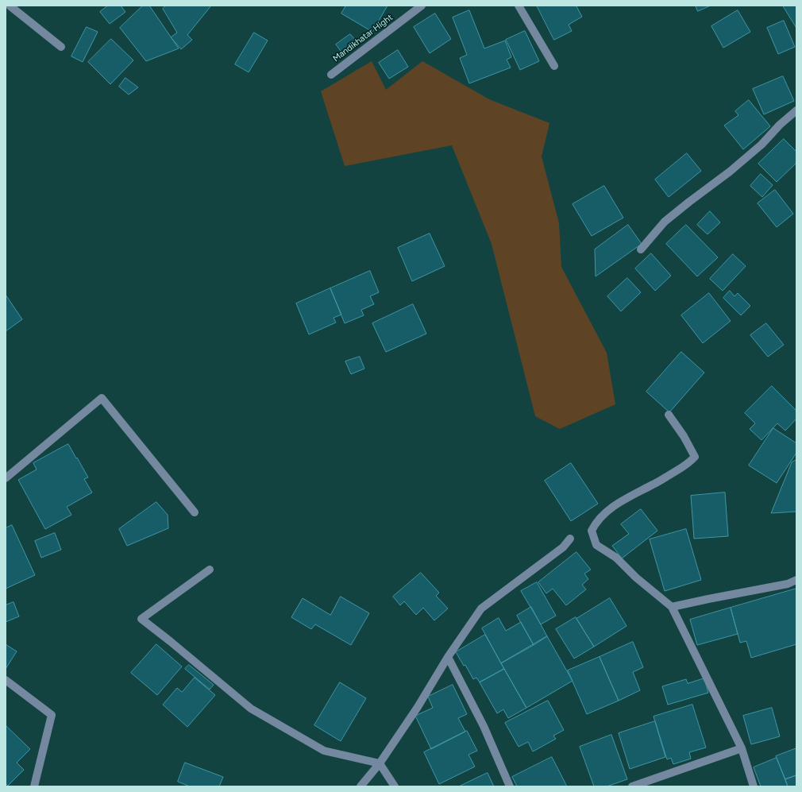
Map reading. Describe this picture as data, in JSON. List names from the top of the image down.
{
  "streets": {
    "street": ["Mandikhatar Hight"]
  }
}
